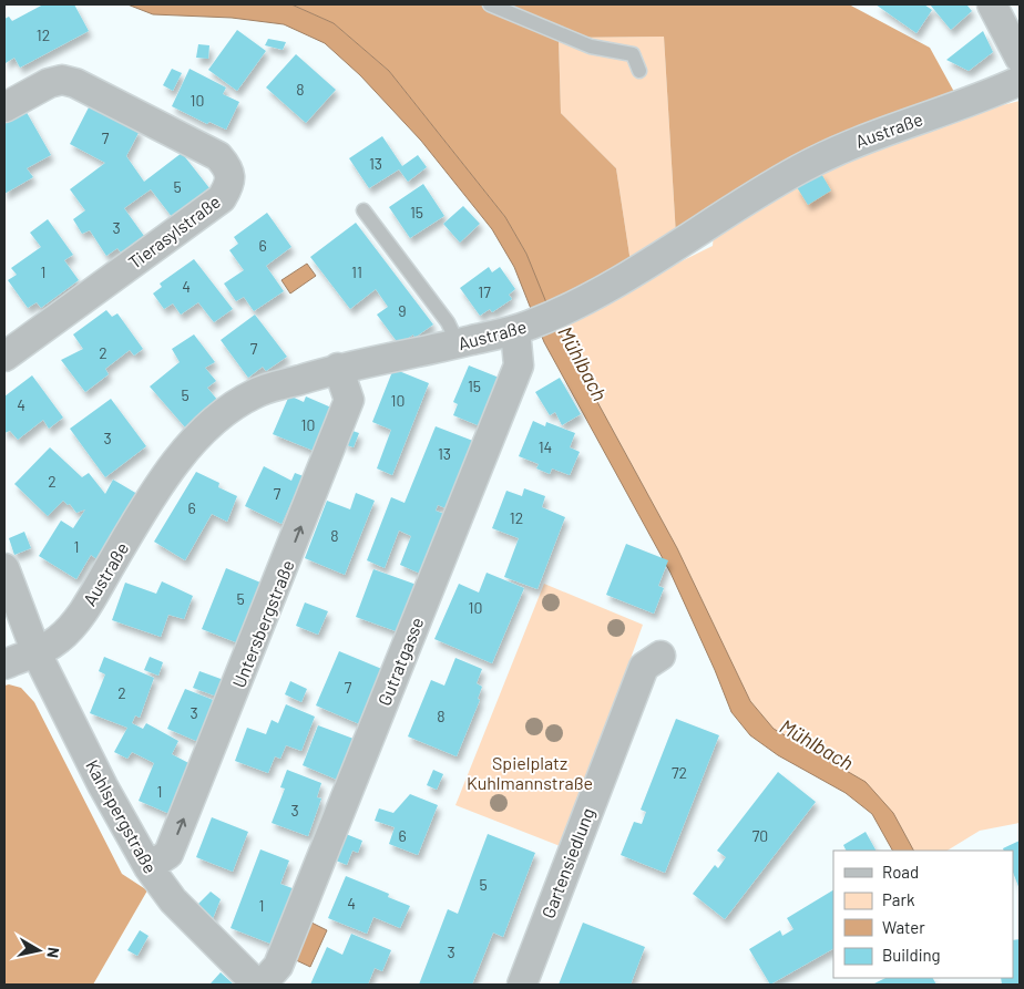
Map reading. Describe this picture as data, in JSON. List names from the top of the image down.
{
  "streets": {
    "street": [
      "Austraße",
      "Tierasylstraße",
      "Untersbergstraße",
      "Gutratgasse",
      "Kahlspergstraße",
      "Gartensiedlung"
    ]
  },
  "crossings": [
    ["Austraße", "Untersbergstraße"],
    ["Austraße", "Gutratgasse"],
    ["Austraße", "Kahlspergstraße"],
    ["Untersbergstraße", "Kahlspergstraße"]
  ],
  "one_way": ["Untersbergstraße"],
  "water": ["Mühlbach"],
  "parks": ["Spielplatz Kuhlmannstraße"],
  "house_numbers": [
    "12",
    "8",
    "10",
    "7",
    "13",
    "5",
    "15",
    "3",
    "6",
    "1",
    "11",
    "4",
    "17",
    "9",
    "7",
    "2",
    "15",
    "5",
    "10",
    "4",
    "10",
    "3",
    "14",
    "13",
    "2",
    "7",
    "6",
    "12",
    "8",
    "1",
    "5",
    "10",
    "7",
    "2",
    "3",
    "8",
    "72",
    "1",
    "3",
    "6",
    "70",
    "5",
    "4",
    "1",
    "3"
  ],
  "legend": [
    "Road",
    "Park",
    "Water",
    "Building"
  ],
  "north": "right"
}
